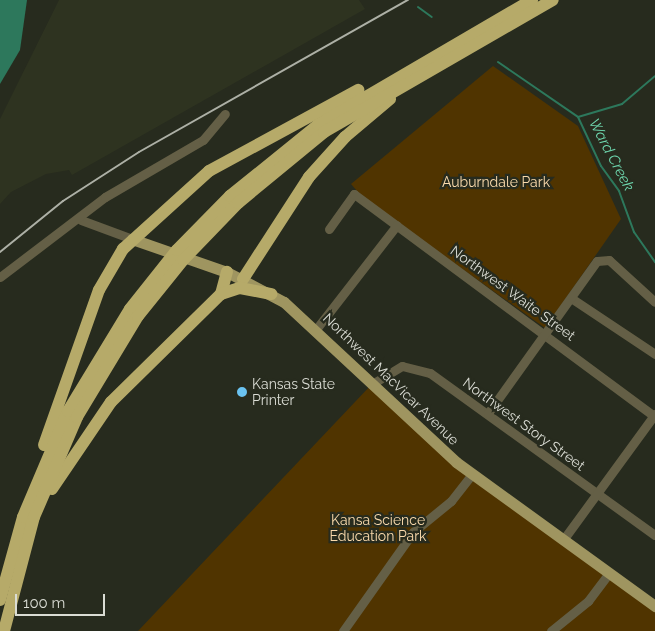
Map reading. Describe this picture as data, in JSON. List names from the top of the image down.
{
  "streets": {
    "main road": ["Northwest MacVicar Avenue"],
    "street": ["Northwest Waite Street", "Northwest Story Street"]
  },
  "crossings": [
    ["Northwest MacVicar Avenue", "Northwest Story Street"]
  ],
  "water": ["Ward Creek"],
  "parks": ["Auburndale Park", "Kansa Science Education Park"],
  "places": ["Kansas State Printer"],
  "scale_bar": "100 m"
}
